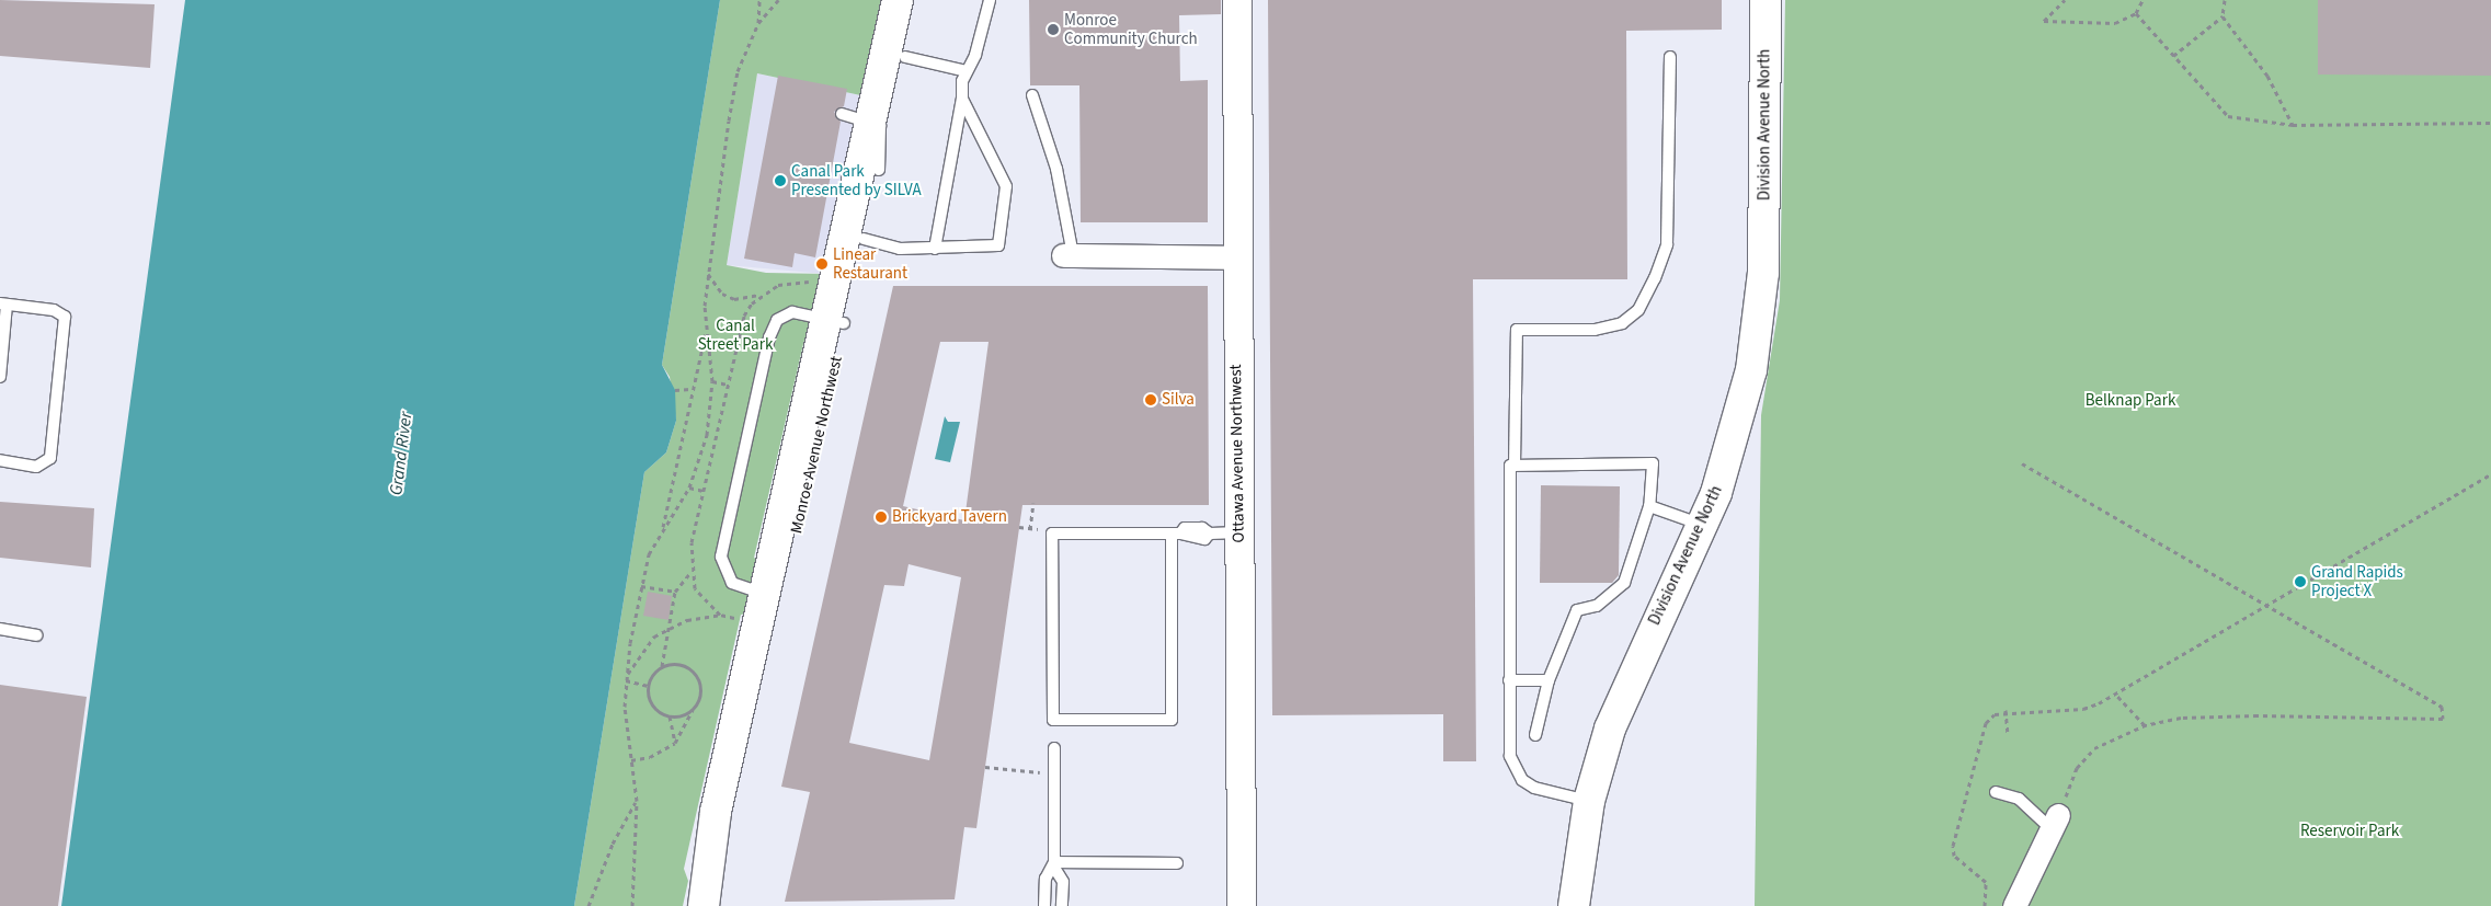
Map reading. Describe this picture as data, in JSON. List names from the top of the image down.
{
  "streets": {
    "main road": ["Division Avenue North", "Monroe Avenue Northwest"],
    "street": ["Ottawa Avenue Northwest"]
  },
  "water": ["Grand River"],
  "parks": ["Canal Street Park", "Belknap Park", "Reservoir Park"],
  "places": [
    "Monroe Community Church",
    "Canal Park Presented by SILVA",
    "Linear Restaurant",
    "Silva",
    "Brickyard Tavern",
    "Grand Rapids Project X"
  ]
}
